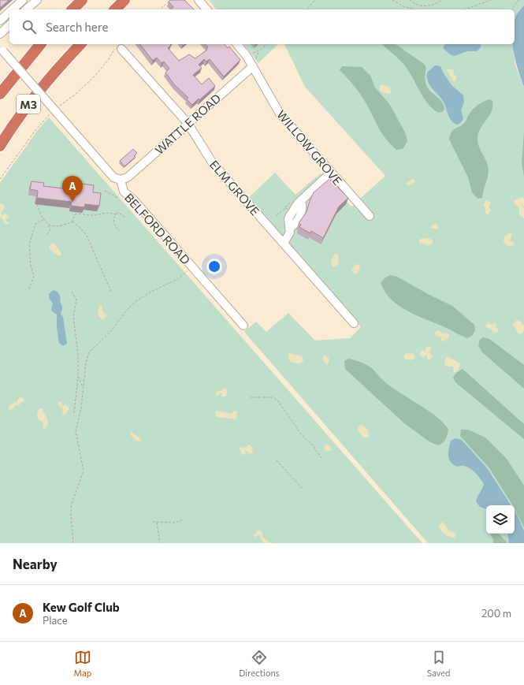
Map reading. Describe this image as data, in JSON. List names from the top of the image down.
{
  "streets": {
    "highway": ["M3"],
    "street": [
      "WATTLE ROAD",
      "WILLOW GROVE",
      "ELM GROVE",
      "BELFORD ROAD"
    ]
  },
  "crossings": [
    ["WATTLE ROAD", "WILLOW GROVE"],
    ["WATTLE ROAD", "ELM GROVE"],
    ["WATTLE ROAD", "BELFORD ROAD"]
  ],
  "page": {
    "search": "Search here",
    "pins": "A",
    "heading": "Nearby",
    "list": [
      {
        "mark": "A",
        "name": "Kew Golf Club",
        "note": "Place",
        "value": "200 m"
      }
    ],
    "nav": ["Map", "Directions", "Saved"]
  }
}
